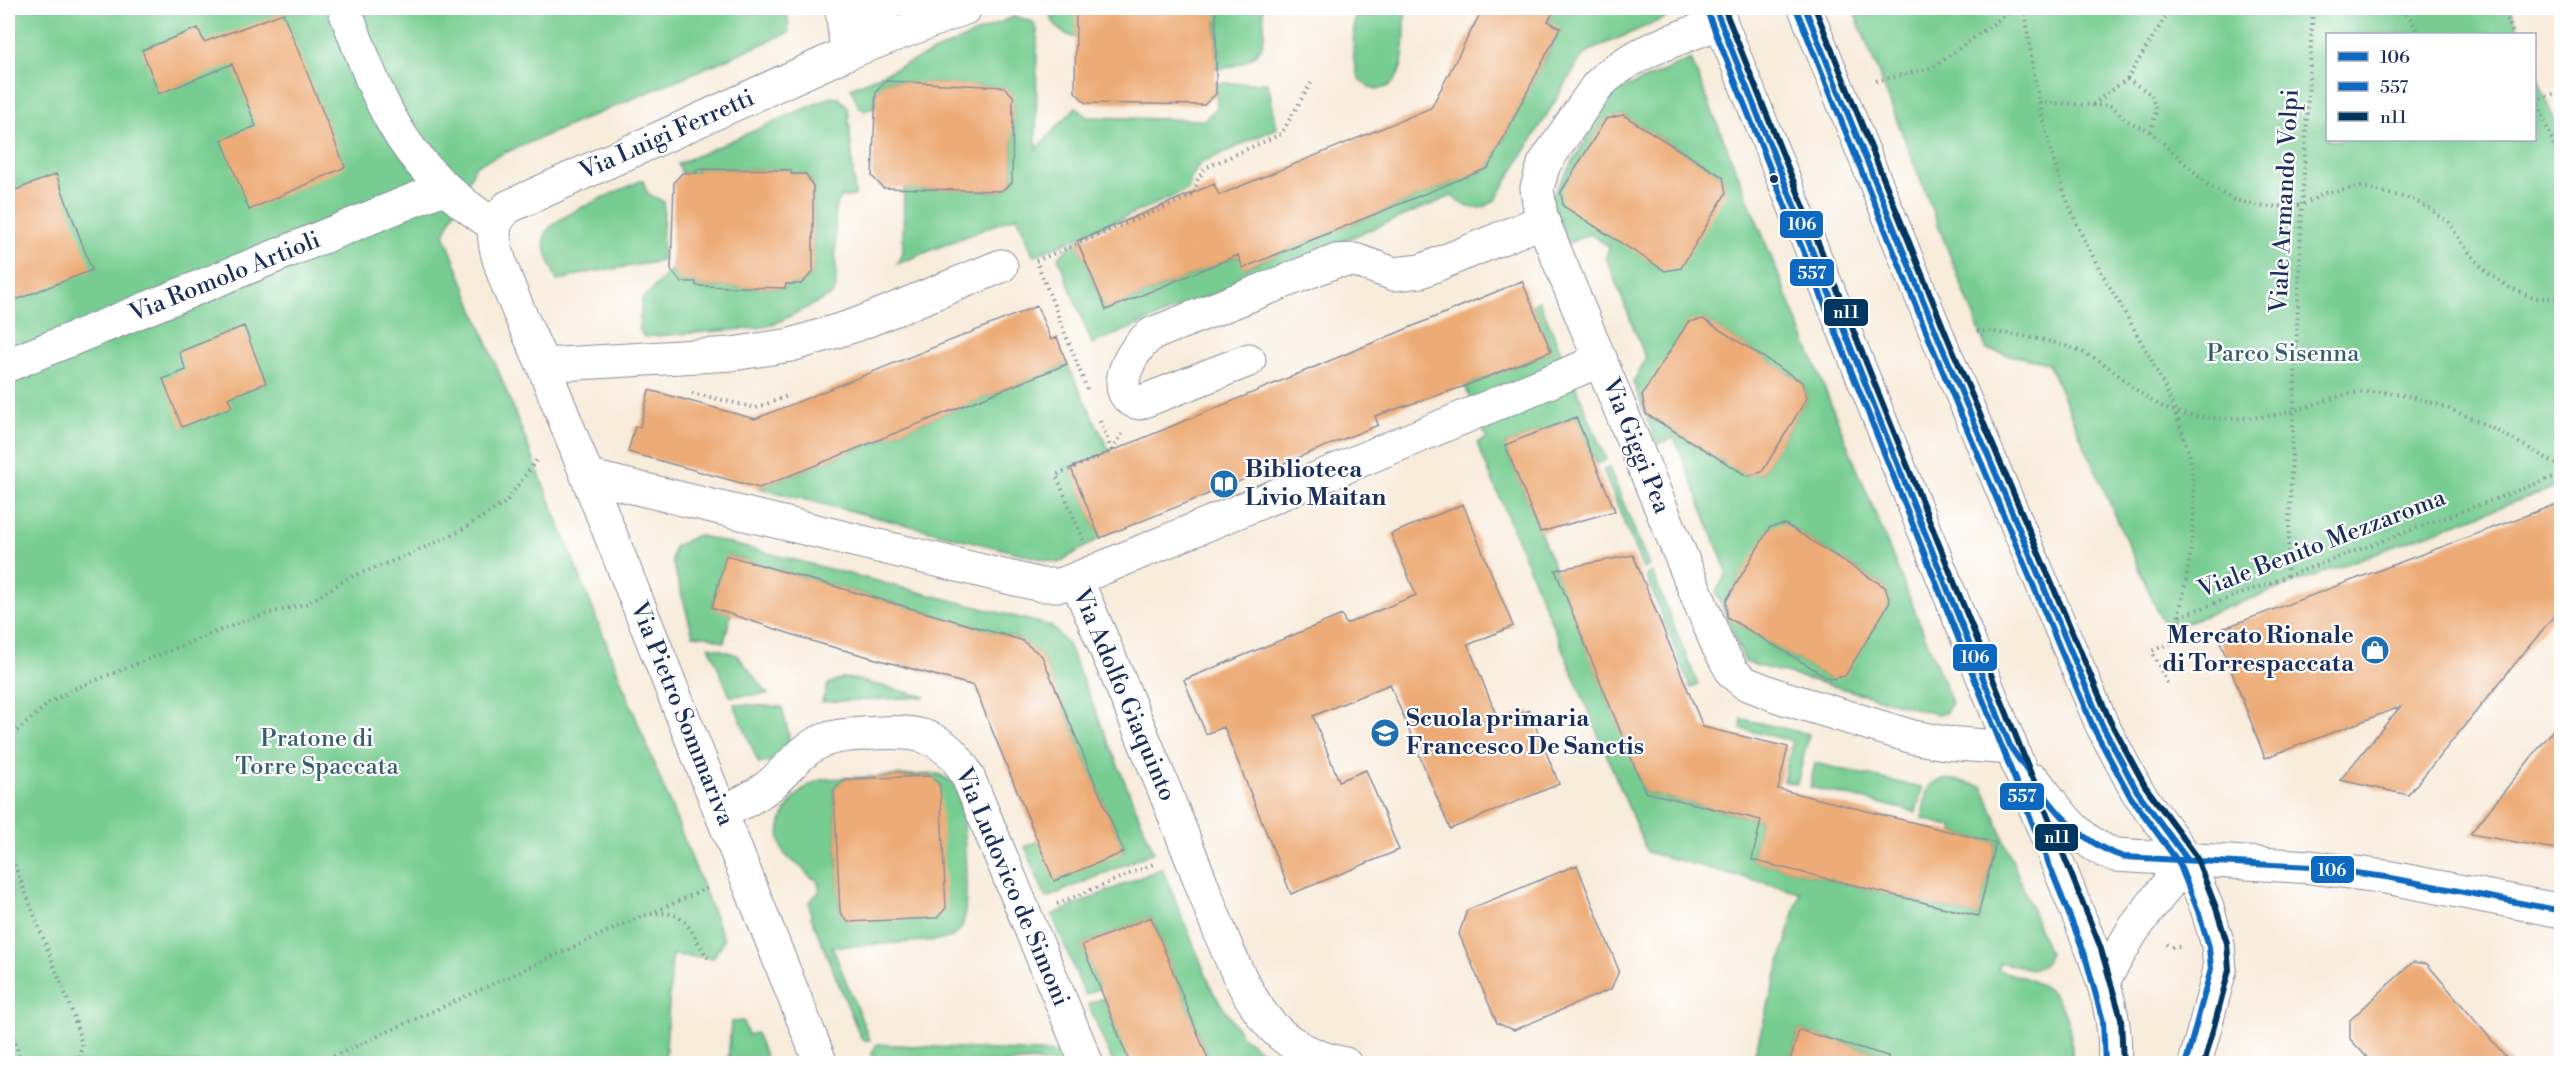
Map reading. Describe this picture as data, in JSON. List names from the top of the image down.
{
  "streets": {
    "street": [
      "Via Luigi Ferretti",
      "Via Romolo Artioli",
      "Via Giggi Pea",
      "Via Adolfo Giaquinto",
      "Via Pietro Sommariva",
      "Via Ludovico de Simoni"
    ],
    "path": ["Viale Armando Volpi", "Viale Benito Mezzaroma"]
  },
  "crossings": [
    ["Via Luigi Ferretti", "Via Pietro Sommariva"],
    ["Viale Armando Volpi", "Viale Benito Mezzaroma"],
    ["Via Adolfo Giaquinto", "Via Pietro Sommariva"],
    ["Via Pietro Sommariva", "Via Ludovico de Simoni"]
  ],
  "parks": ["Parco Sisenna", "Pratone di Torre Spaccata"],
  "places": {
    "library": ["Biblioteca Livio Maitan"],
    "shop": ["Mercato Rionale di Torrespaccata"],
    "school or university": ["Scuola primaria Francesco De Sanctis"]
  },
  "lines": ["transit line 106", "transit line n11", "transit line 557"],
  "legend": ["106", "557", "n11"]
}
